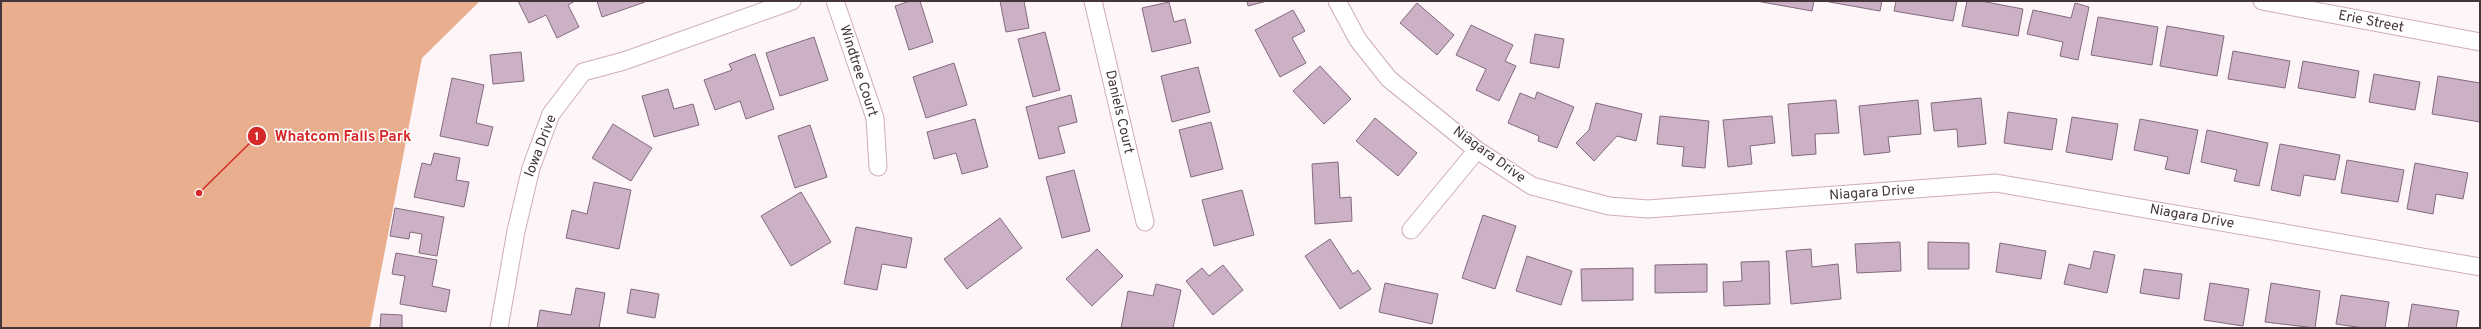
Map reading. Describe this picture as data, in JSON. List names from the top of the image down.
{
  "streets": {
    "street": [
      "Erie Street",
      "Windtree Court",
      "Daniels Court",
      "Iowa Drive",
      "Niagara Drive"
    ]
  },
  "places": ["Whatcom Falls Park"]
}
